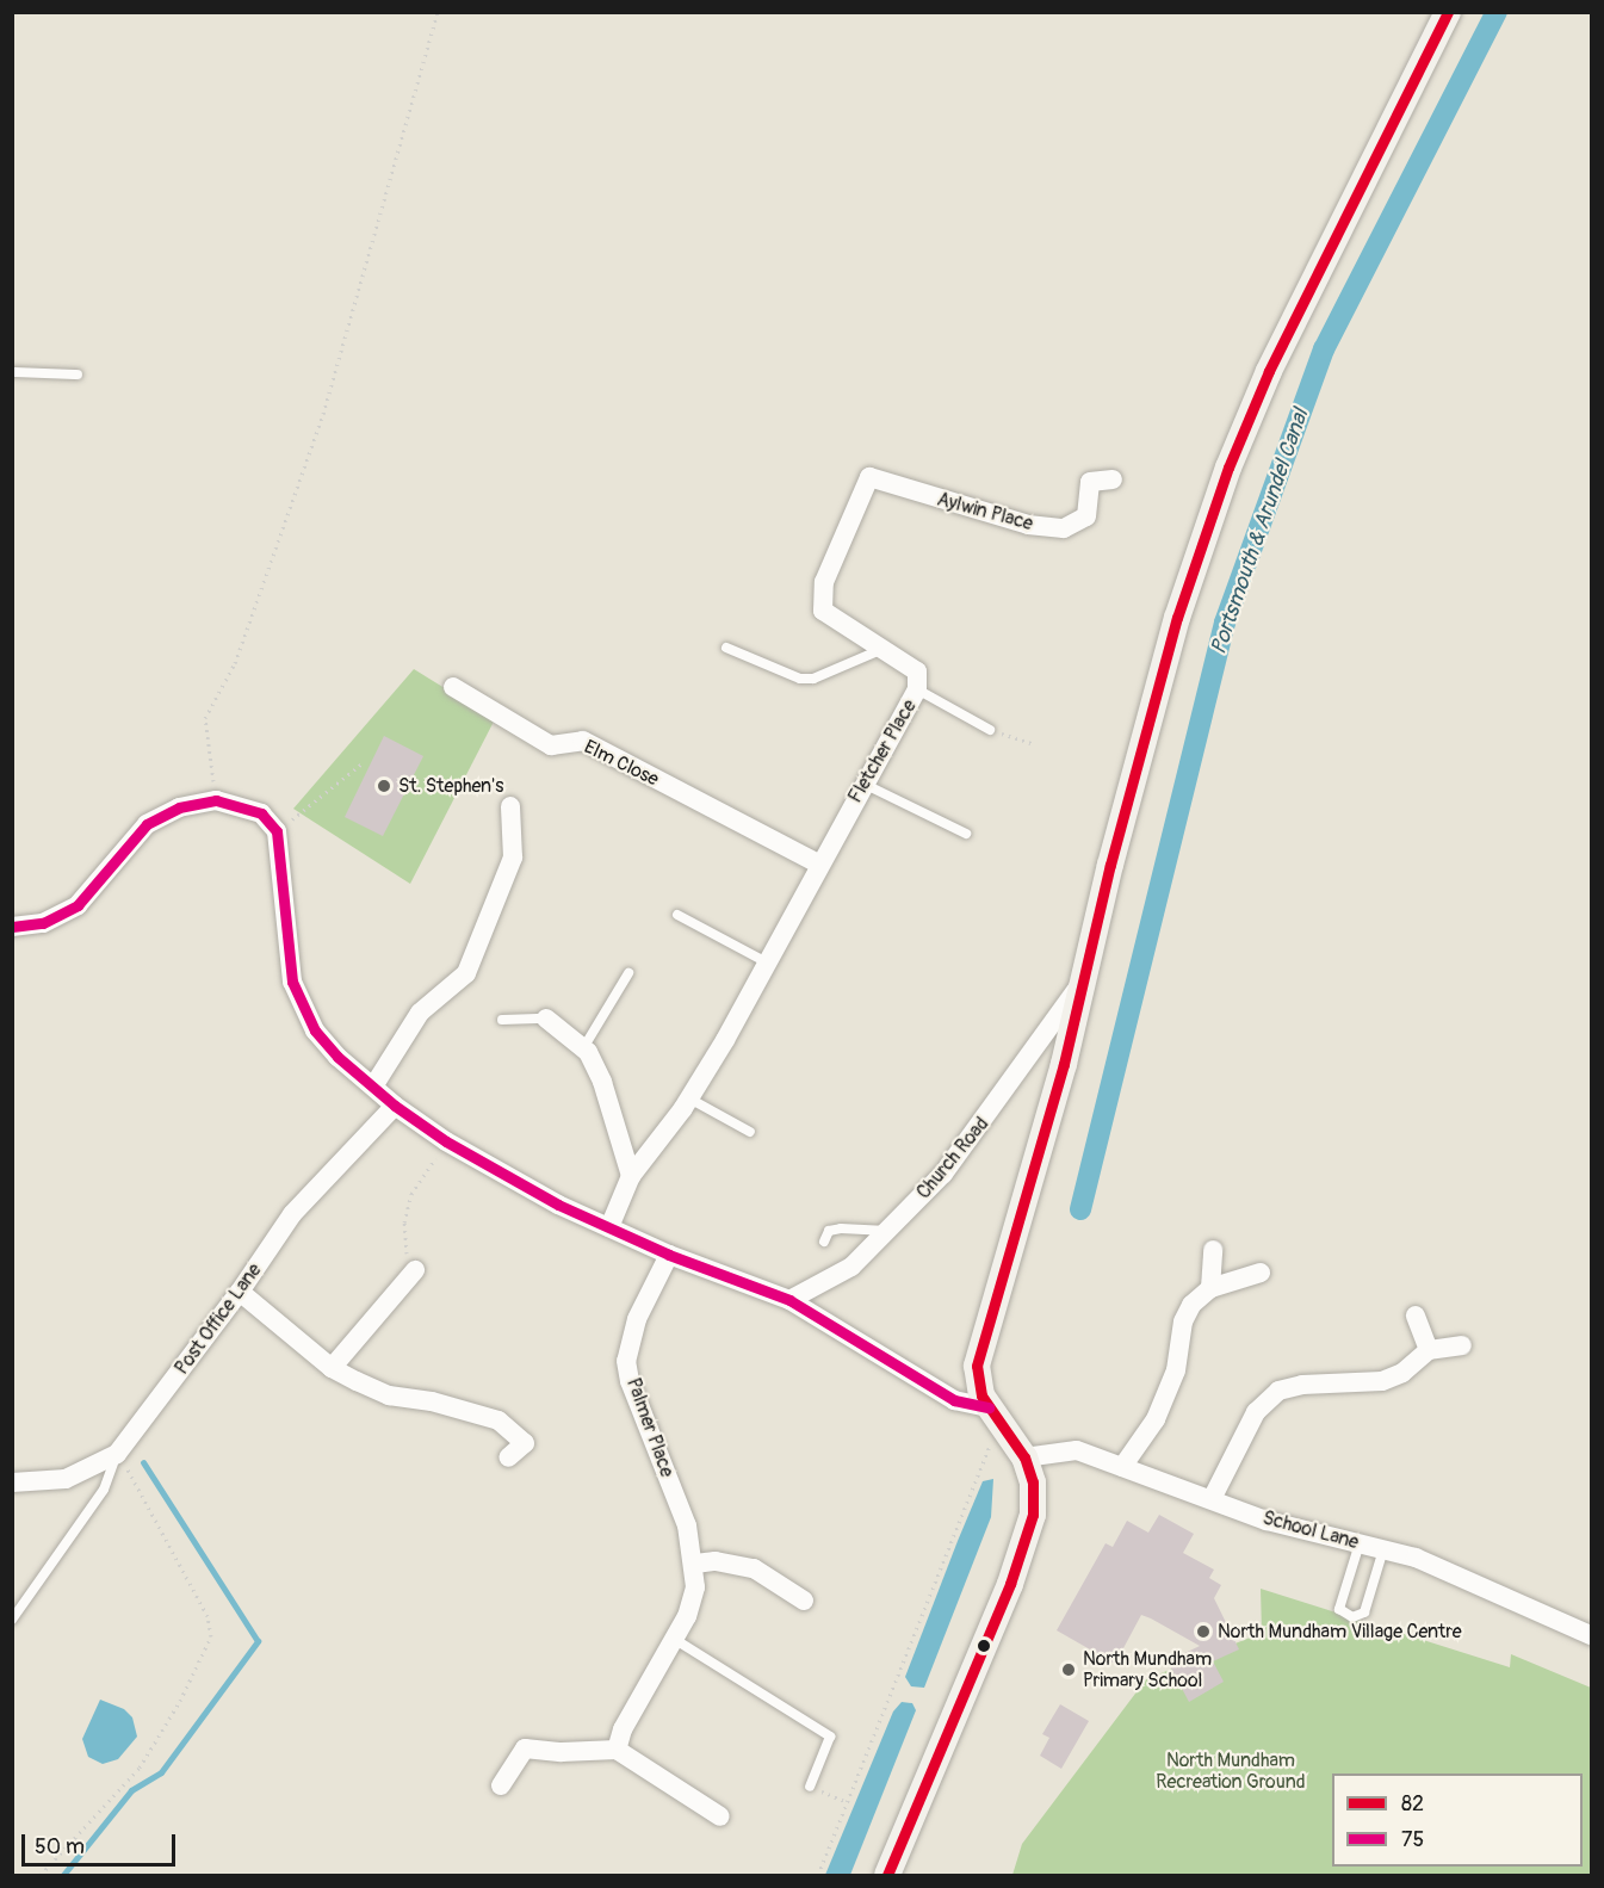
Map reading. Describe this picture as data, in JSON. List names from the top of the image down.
{
  "streets": {
    "street": [
      "Aylwin Place",
      "Fletcher Place",
      "Elm Close",
      "Church Road",
      "Post Office Lane",
      "Palmer Place",
      "School Lane"
    ]
  },
  "crossings": [
    ["Aylwin Place", "Fletcher Place"],
    ["Fletcher Place", "Elm Close"]
  ],
  "water": ["Portsmouth & Arundel Canal"],
  "parks": ["North Mundham Recreation Ground"],
  "places": ["St. Stephen's", "North Mundham Village Centre", "North Mundham Primary School"],
  "lines": ["transit line 82", "transit line 75"],
  "legend": ["82", "75"],
  "scale_bar": "50 m"
}
